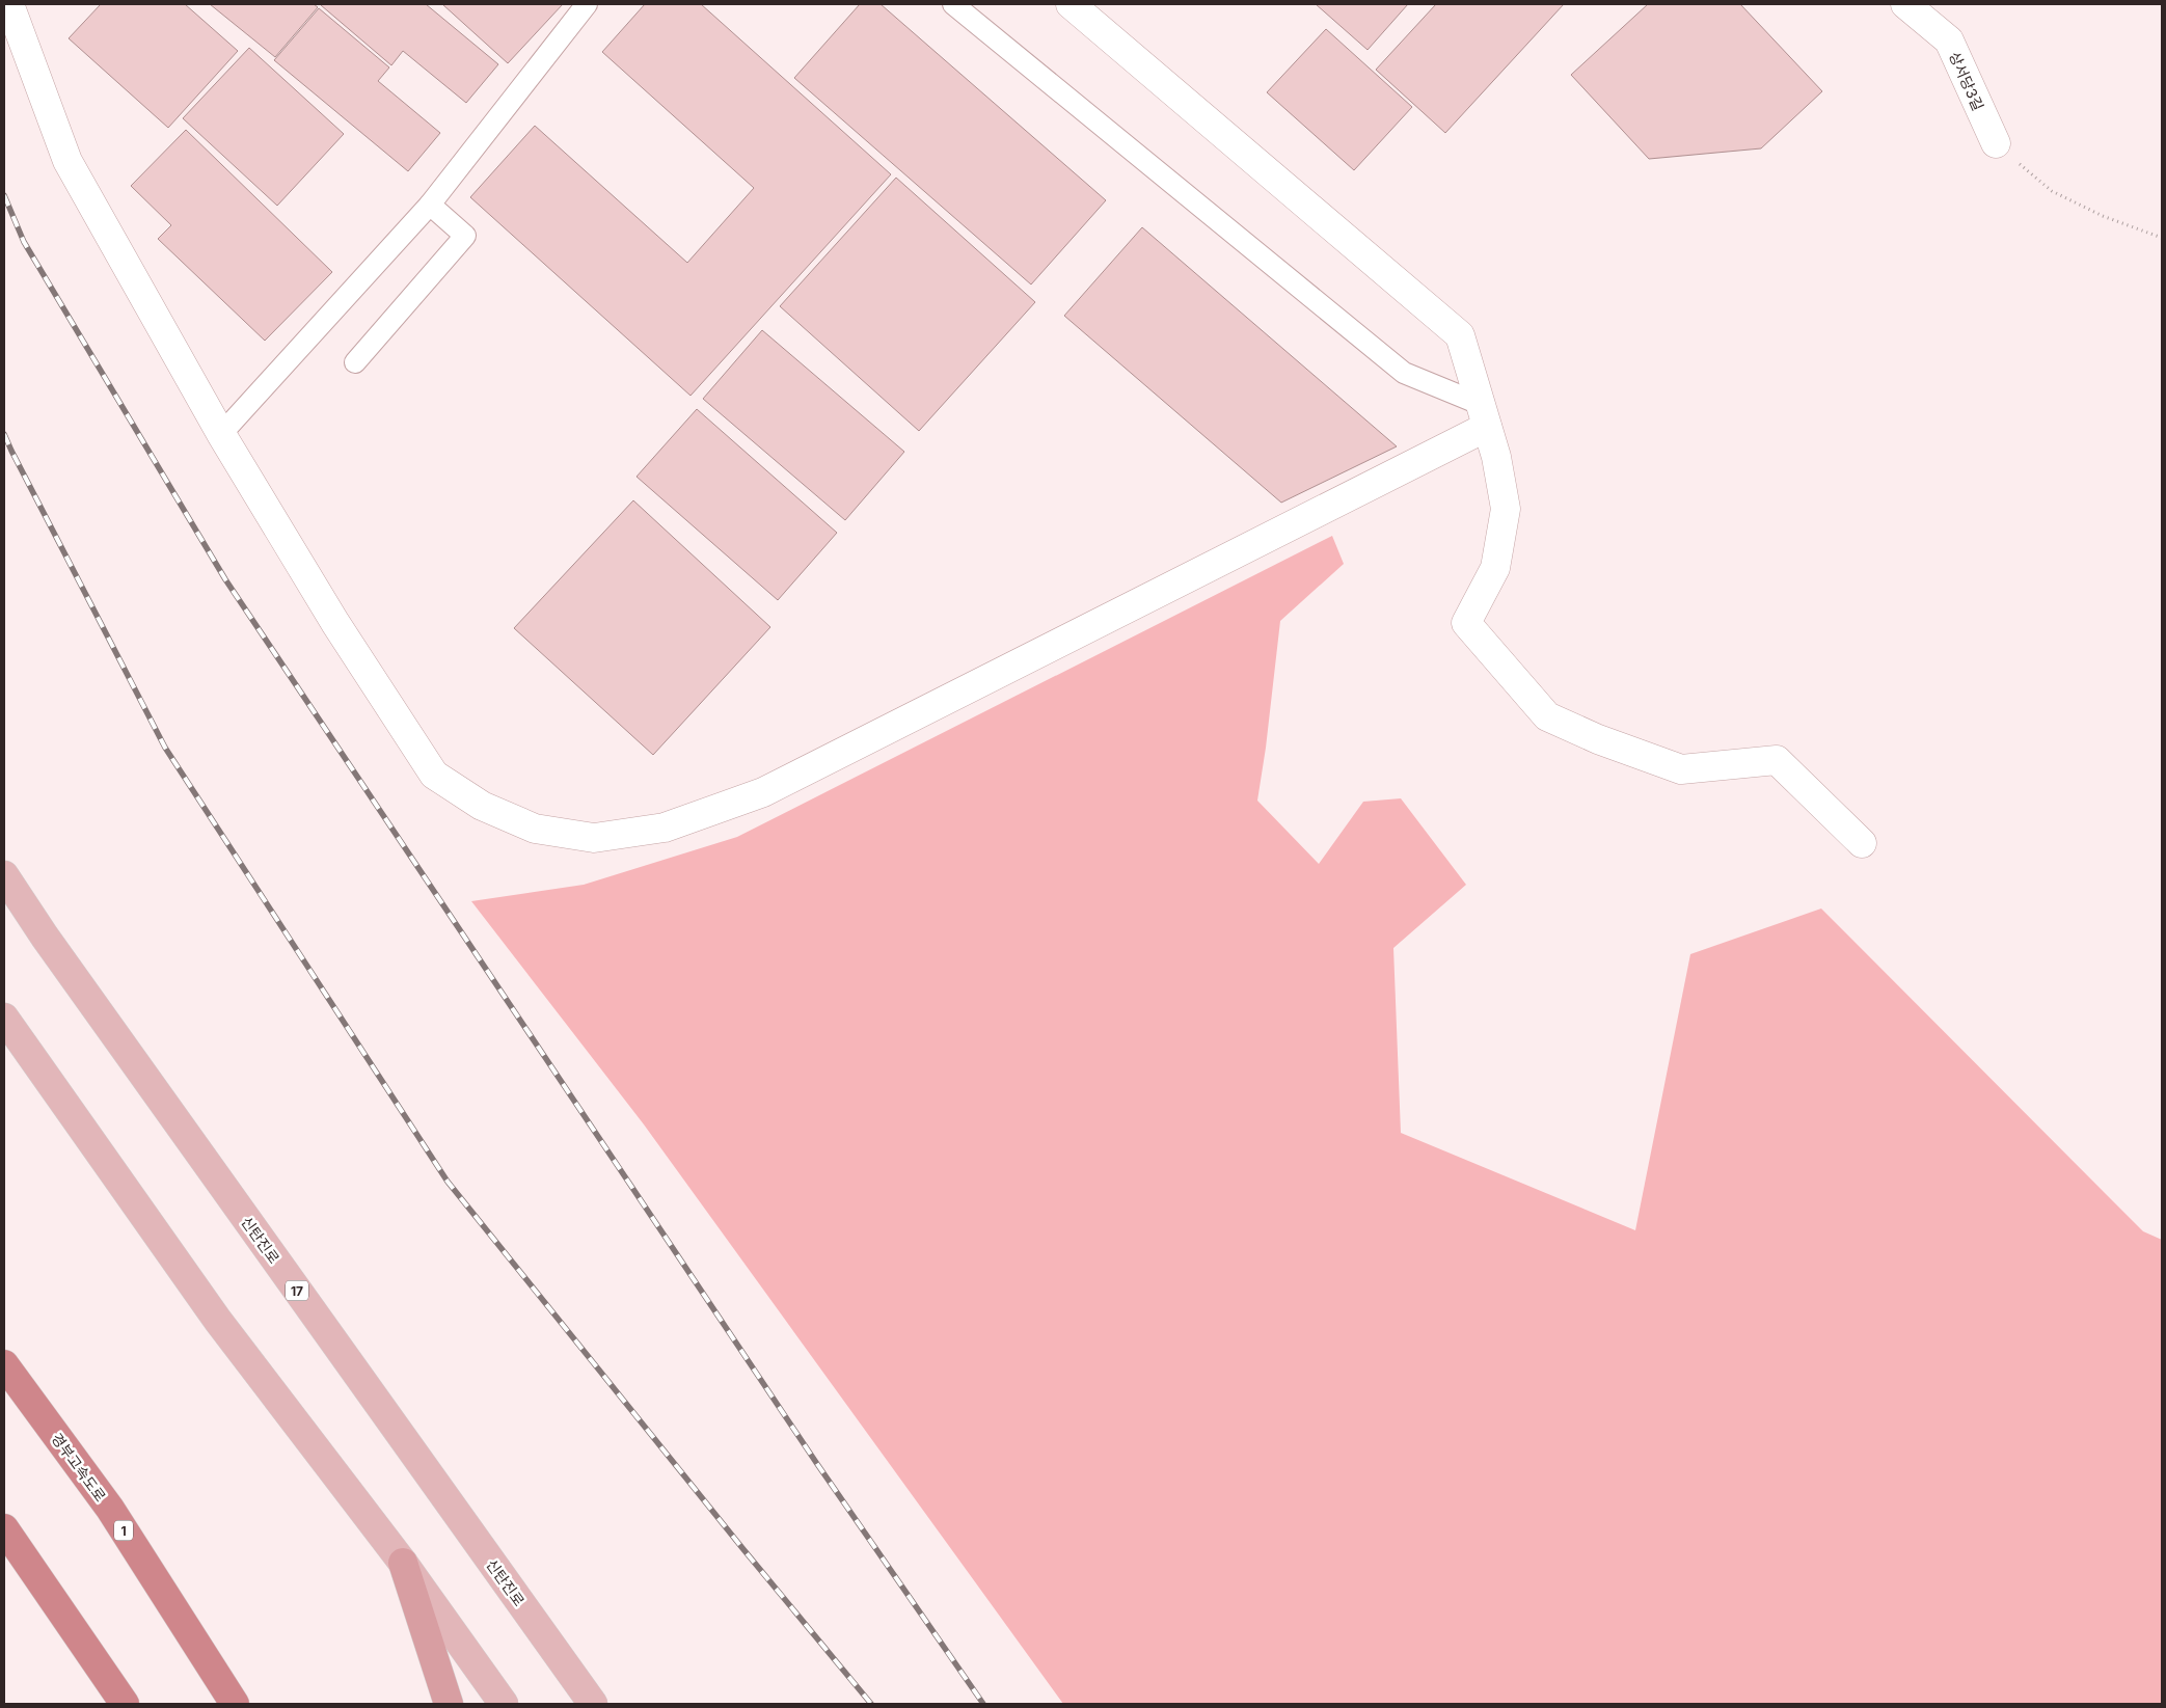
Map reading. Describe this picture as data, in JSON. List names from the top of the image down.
{
  "streets": {
    "highway": ["경부고속도로", "1"],
    "main road": ["신탄진로", "17"],
    "street": ["상서당3길"]
  }
}
